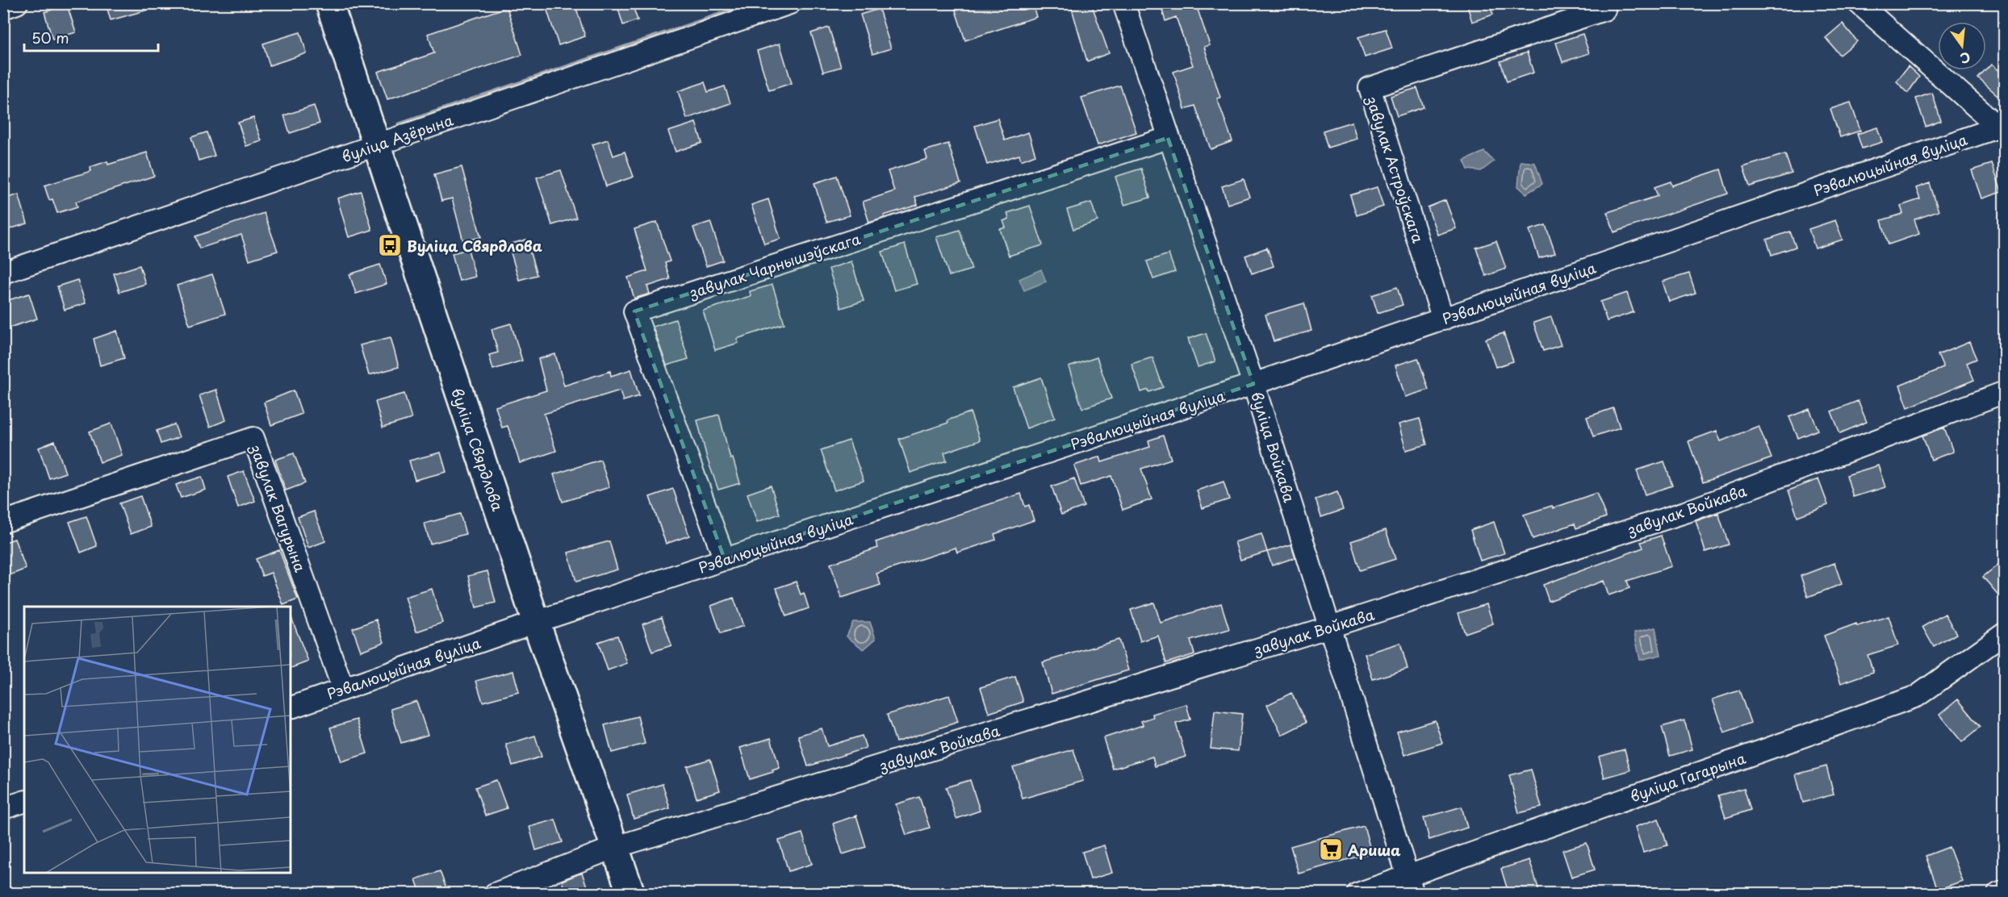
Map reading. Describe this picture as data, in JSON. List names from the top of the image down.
{
  "streets": {
    "main road": ["вуліца Свярдлова"],
    "street": [
      "вуліца Азёрына",
      "Рэвалюцыйная вуліца",
      "завулак Астроўскага",
      "завулак Чарнышэўскага",
      "вуліца Войкава",
      "завулак Вагурына",
      "завулак Войкава",
      "вуліца Гагарына"
    ]
  },
  "crossings": [
    ["вуліца Азёрына", "вуліца Свярдлова"],
    ["Рэвалюцыйная вуліца", "завулак Астроўскага"],
    ["Рэвалюцыйная вуліца", "завулак Чарнышэўскага"],
    ["Рэвалюцыйная вуліца", "вуліца Войкава"],
    ["Рэвалюцыйная вуліца", "вуліца Свярдлова"],
    ["Рэвалюцыйная вуліца", "завулак Вагурына"],
    ["завулак Чарнышэўскага", "вуліца Войкава"],
    ["вуліца Войкава", "завулак Войкава"],
    ["вуліца Войкава", "вуліца Гагарына"],
    ["вуліца Свярдлова", "завулак Войкава"]
  ],
  "places": {
    "bus stop": ["Вуліца Свярдлова"],
    "supermarket": ["Ариша"]
  },
  "scale_bar": "50 m",
  "north": "bottom"
}
